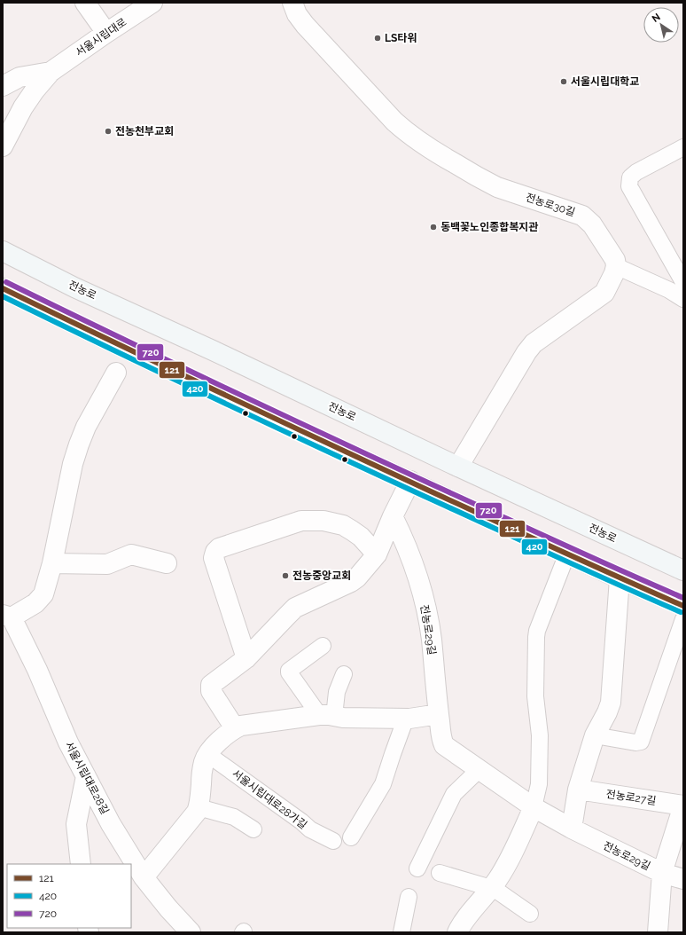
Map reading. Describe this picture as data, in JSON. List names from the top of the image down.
{
  "streets": {
    "main road": ["전농로"],
    "street": [
      "서울시립대로",
      "전농로30길",
      "전농로29길",
      "서울시립대로28길",
      "전농로27길"
    ],
    "lane": ["서울시립대로28가길"]
  },
  "crossings": [
    ["전농로29길", "전농로27길"]
  ],
  "places": [
    "LS타워",
    "서울시립대학교",
    "전농천부교회",
    "동백꽃노인종합복지관",
    "전농중앙교회"
  ],
  "lines": ["transit line 720", "transit line 121", "transit line 420"],
  "legend": ["121", "420", "720"],
  "north": "top left"
}
